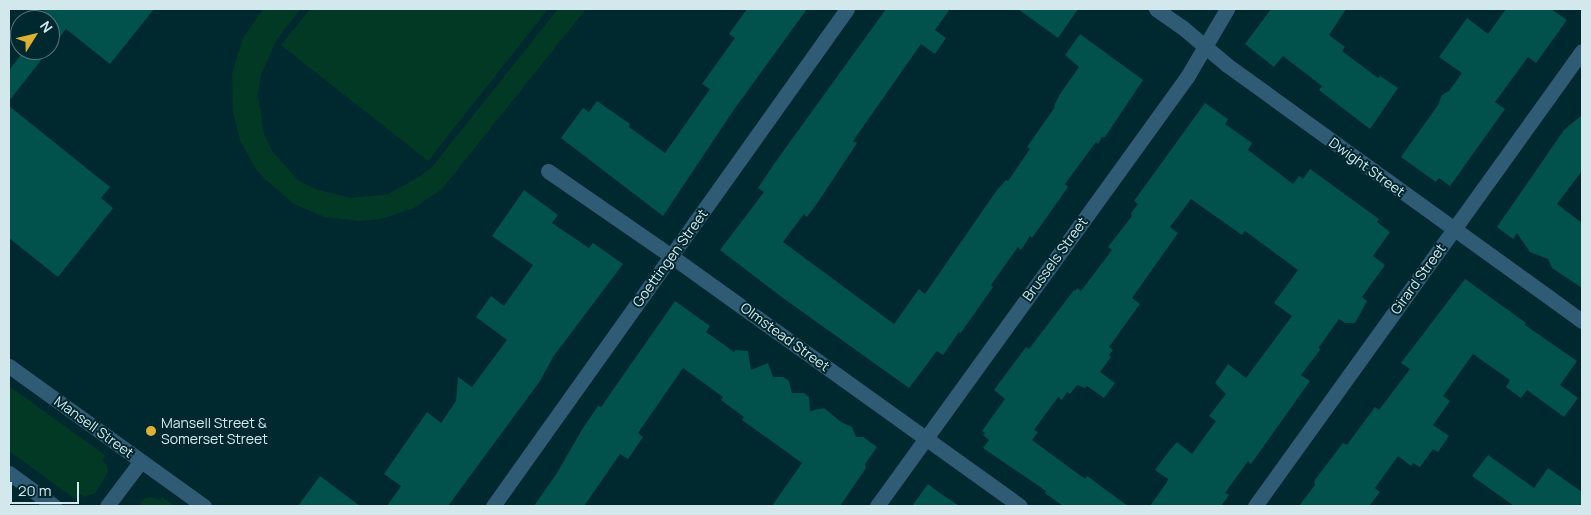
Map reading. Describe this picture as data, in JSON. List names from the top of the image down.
{
  "streets": {
    "street": [
      "Dwight Street",
      "Goettingen Street",
      "Brussels Street",
      "Girard Street",
      "Olmstead Street",
      "Mansell Street"
    ]
  },
  "crossings": [
    ["Dwight Street", "Brussels Street"],
    ["Dwight Street", "Girard Street"],
    ["Goettingen Street", "Olmstead Street"],
    ["Brussels Street", "Olmstead Street"]
  ],
  "places": ["Mansell Street & Somerset Street"],
  "scale_bar": "20 m",
  "north": "top right"
}
